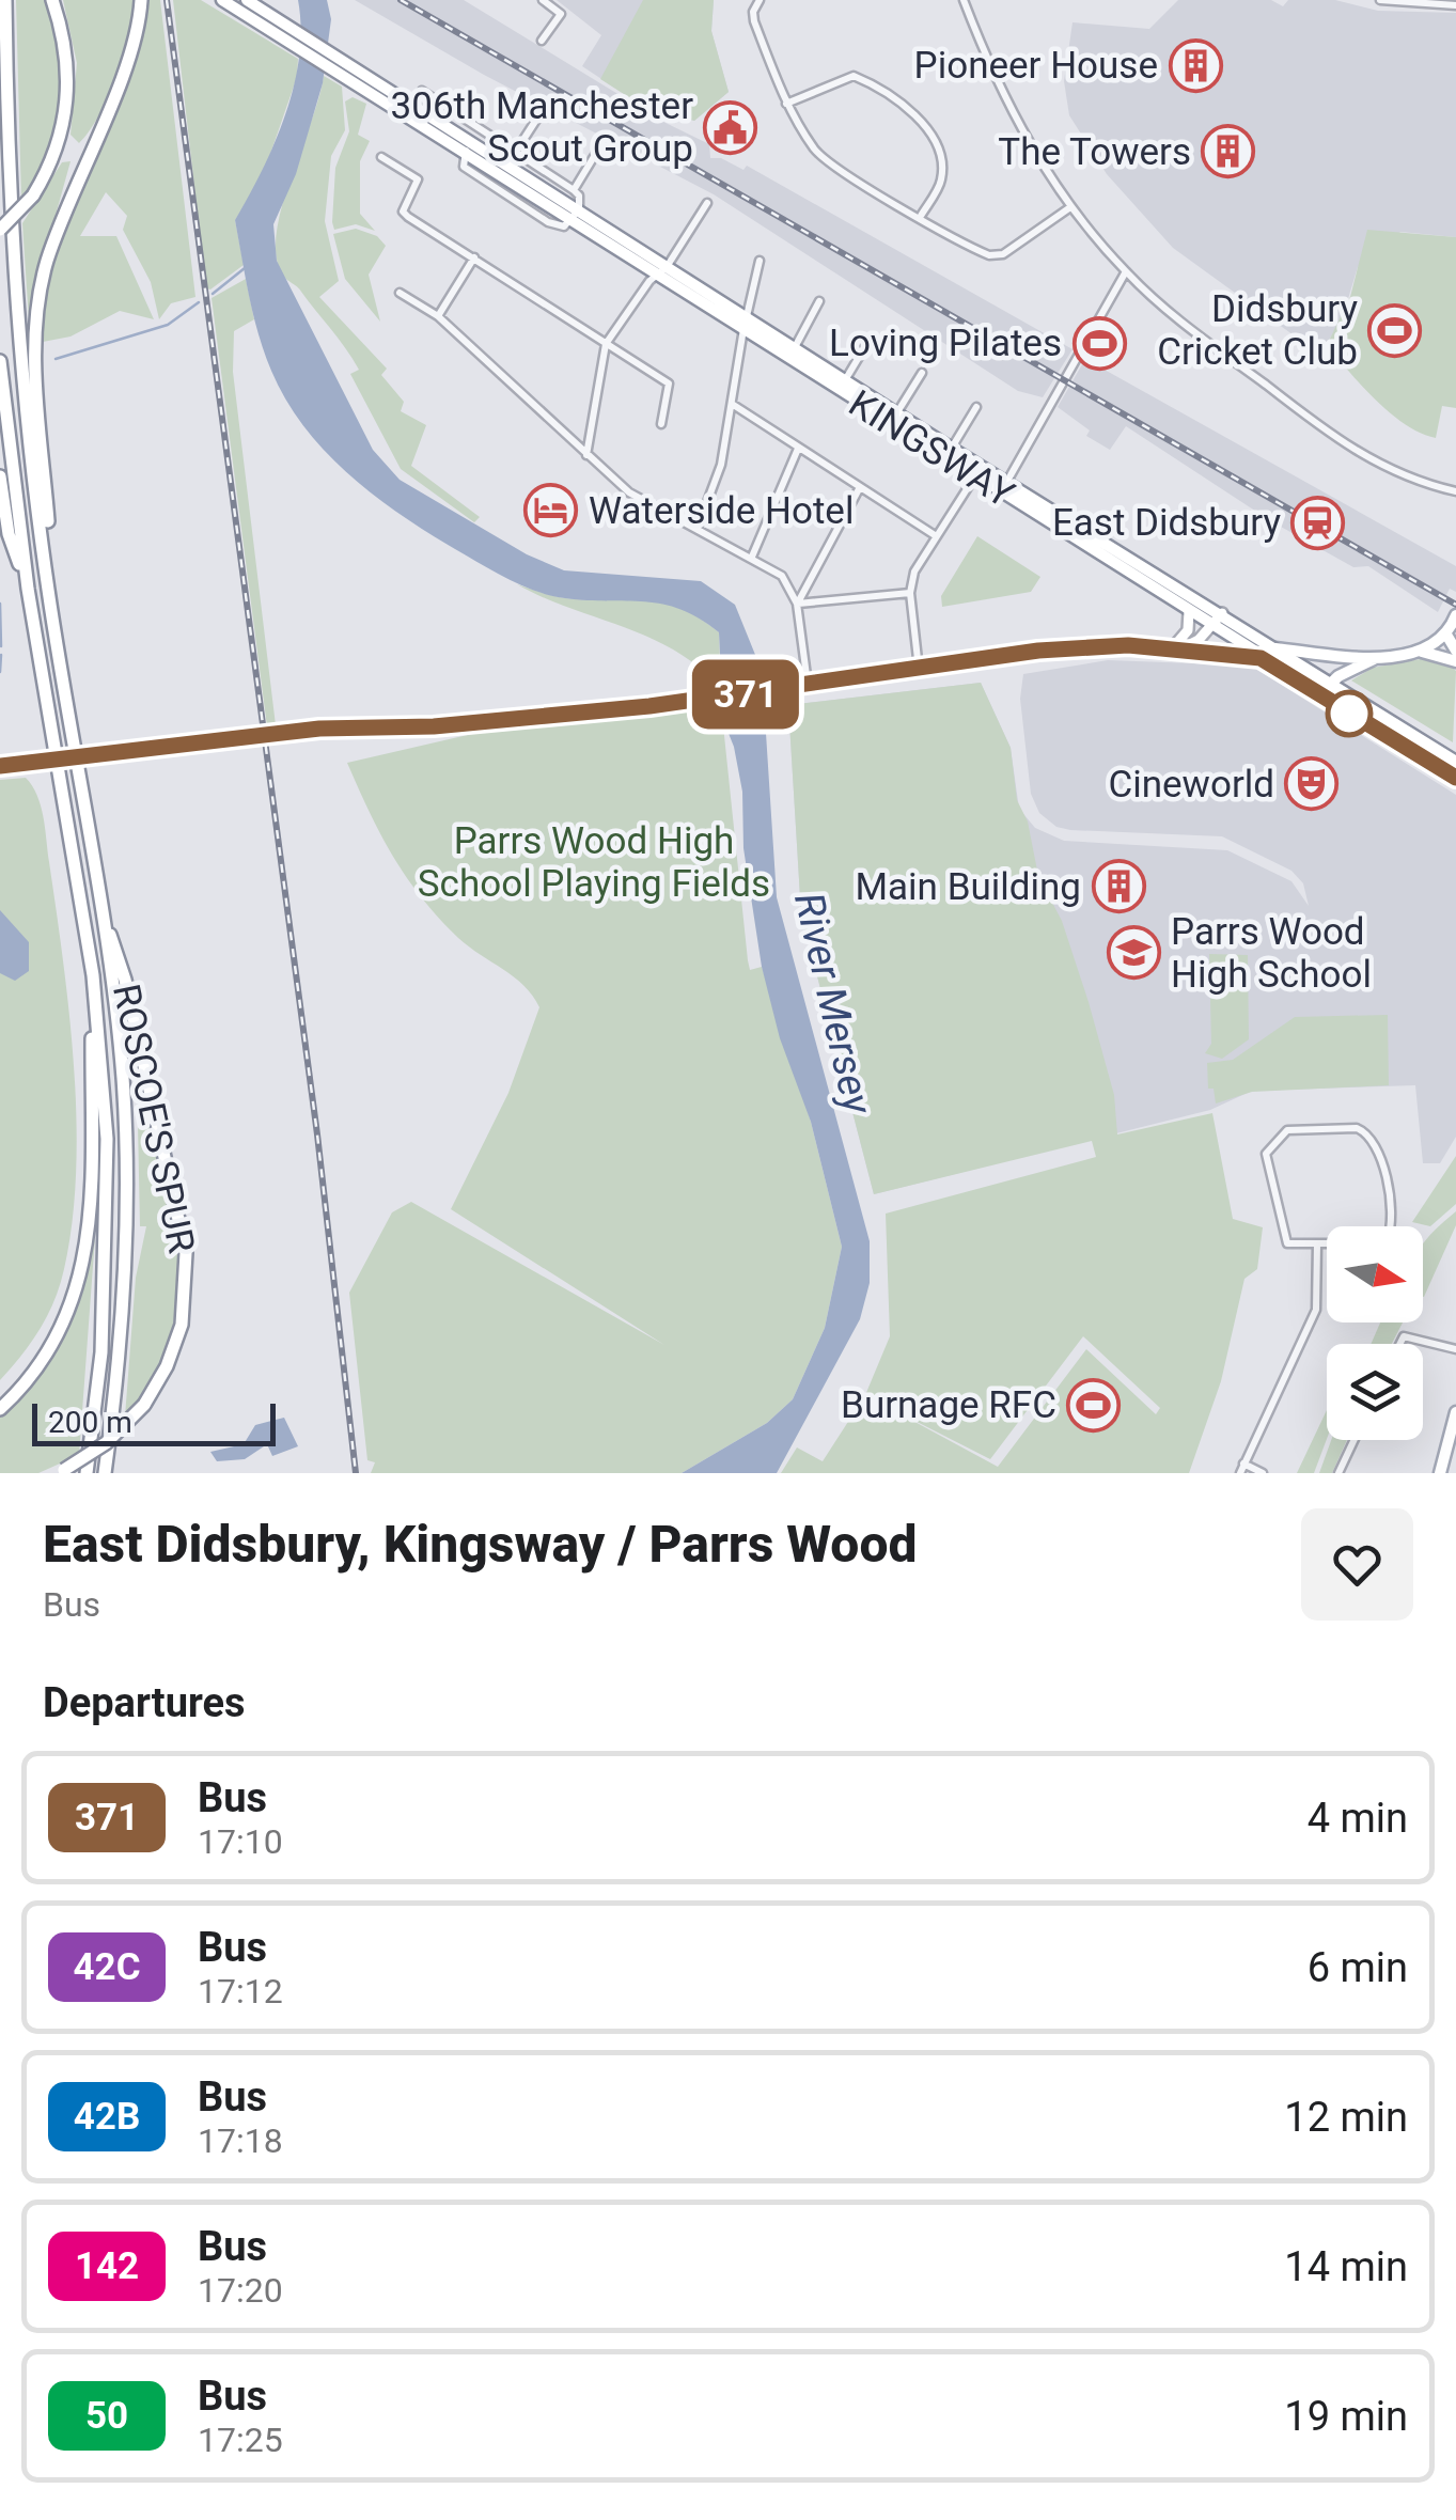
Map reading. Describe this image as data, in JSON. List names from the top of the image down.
{
  "streets": {
    "highway": ["ROSCOE'S SPUR"],
    "main road": ["KINGSWAY"]
  },
  "water": ["River Mersey"],
  "parks": ["Parrs Wood High School Playing Fields"],
  "places": {
    "building": ["Pioneer House", "The Towers", "Main Building"],
    "public building": ["306th Manchester Scout Group"],
    "sports": ["Didsbury Cricket Club", "Loving Pilates", "Burnage RFC"],
    "hotel": ["Waterside Hotel"],
    "station": ["East Didsbury"],
    "theatre": ["Cineworld"],
    "school or university": ["Parrs Wood High School"]
  },
  "lines": ["bus line 371"],
  "scale_bar": "200 m",
  "north": "right",
  "page": {
    "on_map": "371",
    "scale": "200 m",
    "heading": [
      ["East Didsbury, Kingsway / Parrs Wood", "Bus"],
      "Departures"
    ],
    "list": [
      {
        "mark": "371",
        "name": "Bus",
        "note": "17:10",
        "value": "4 min"
      },
      {
        "mark": "42C",
        "name": "Bus",
        "note": "17:12",
        "value": "6 min"
      },
      {
        "mark": "42B",
        "name": "Bus",
        "note": "17:18",
        "value": "12 min"
      },
      {
        "mark": "142",
        "name": "Bus",
        "note": "17:20",
        "value": "14 min"
      },
      {
        "mark": "50",
        "name": "Bus",
        "note": "17:25",
        "value": "19 min"
      }
    ]
  }
}
